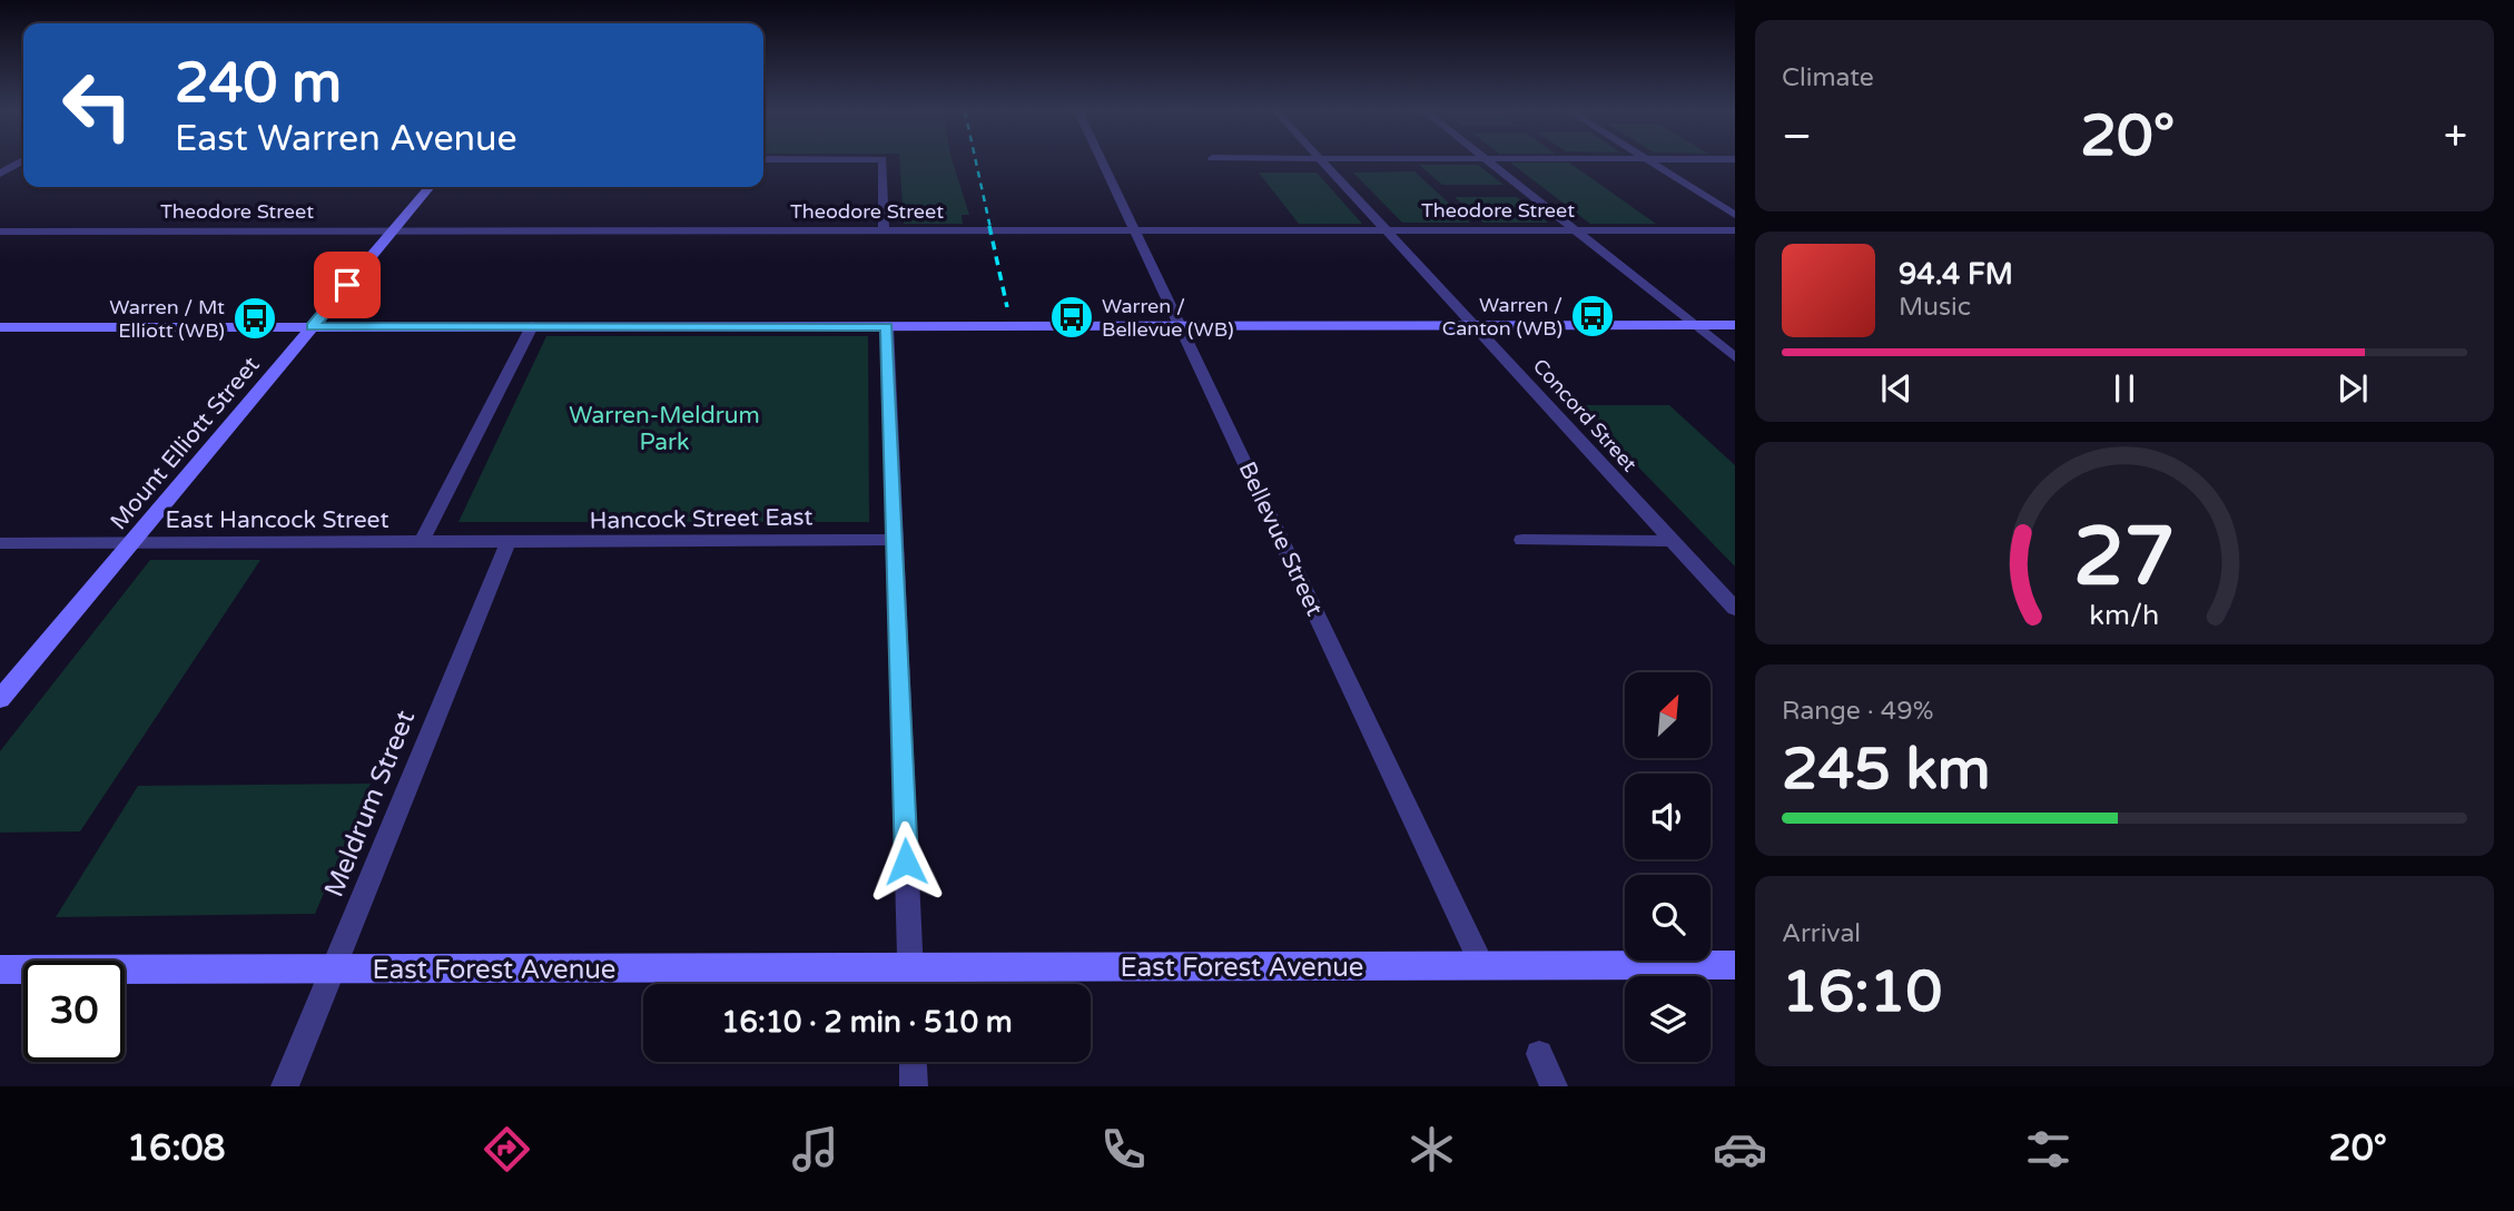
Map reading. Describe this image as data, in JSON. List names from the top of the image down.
{
  "streets": {
    "main road": ["Mount Elliott Street", "East Forest Avenue"],
    "street": [
      "Theodore Street",
      "Concord Street",
      "Hancock Street East",
      "East Hancock Street",
      "Bellevue Street",
      "Meldrum Street"
    ]
  },
  "crossings": [
    ["Theodore Street", "Concord Street"],
    ["Theodore Street", "Mount Elliott Street"],
    ["Theodore Street", "Bellevue Street"],
    ["Mount Elliott Street", "East Hancock Street"],
    ["Hancock Street East", "East Hancock Street"],
    ["Hancock Street East", "Meldrum Street"],
    ["East Hancock Street", "Meldrum Street"],
    ["Bellevue Street", "East Forest Avenue"],
    ["Meldrum Street", "East Forest Avenue"]
  ],
  "parks": ["Warren-Meldrum Park"],
  "places": {
    "bus stop": ["Warren / Canton (WB)", "Warren / Bellevue (WB)", "Warren / Mt Elliott (WB)"]
  },
  "north": "top right",
  "page": {
    "tile": [
      "Climate",
      ["Range · 49%", "245 km"],
      ["Arrival", "16:10"]
    ],
    "turn": ["240 m", "East Warren Avenue"],
    "heat": ["−", "20°", "+"],
    "song": ["94.4 FM", "Music"],
    "limit": "30",
    "trip": "16:10 · 2 min · 510 m",
    "tabs": ["16:08", "20°"],
    "gauge": ["27", "km/h"]
  }
}
